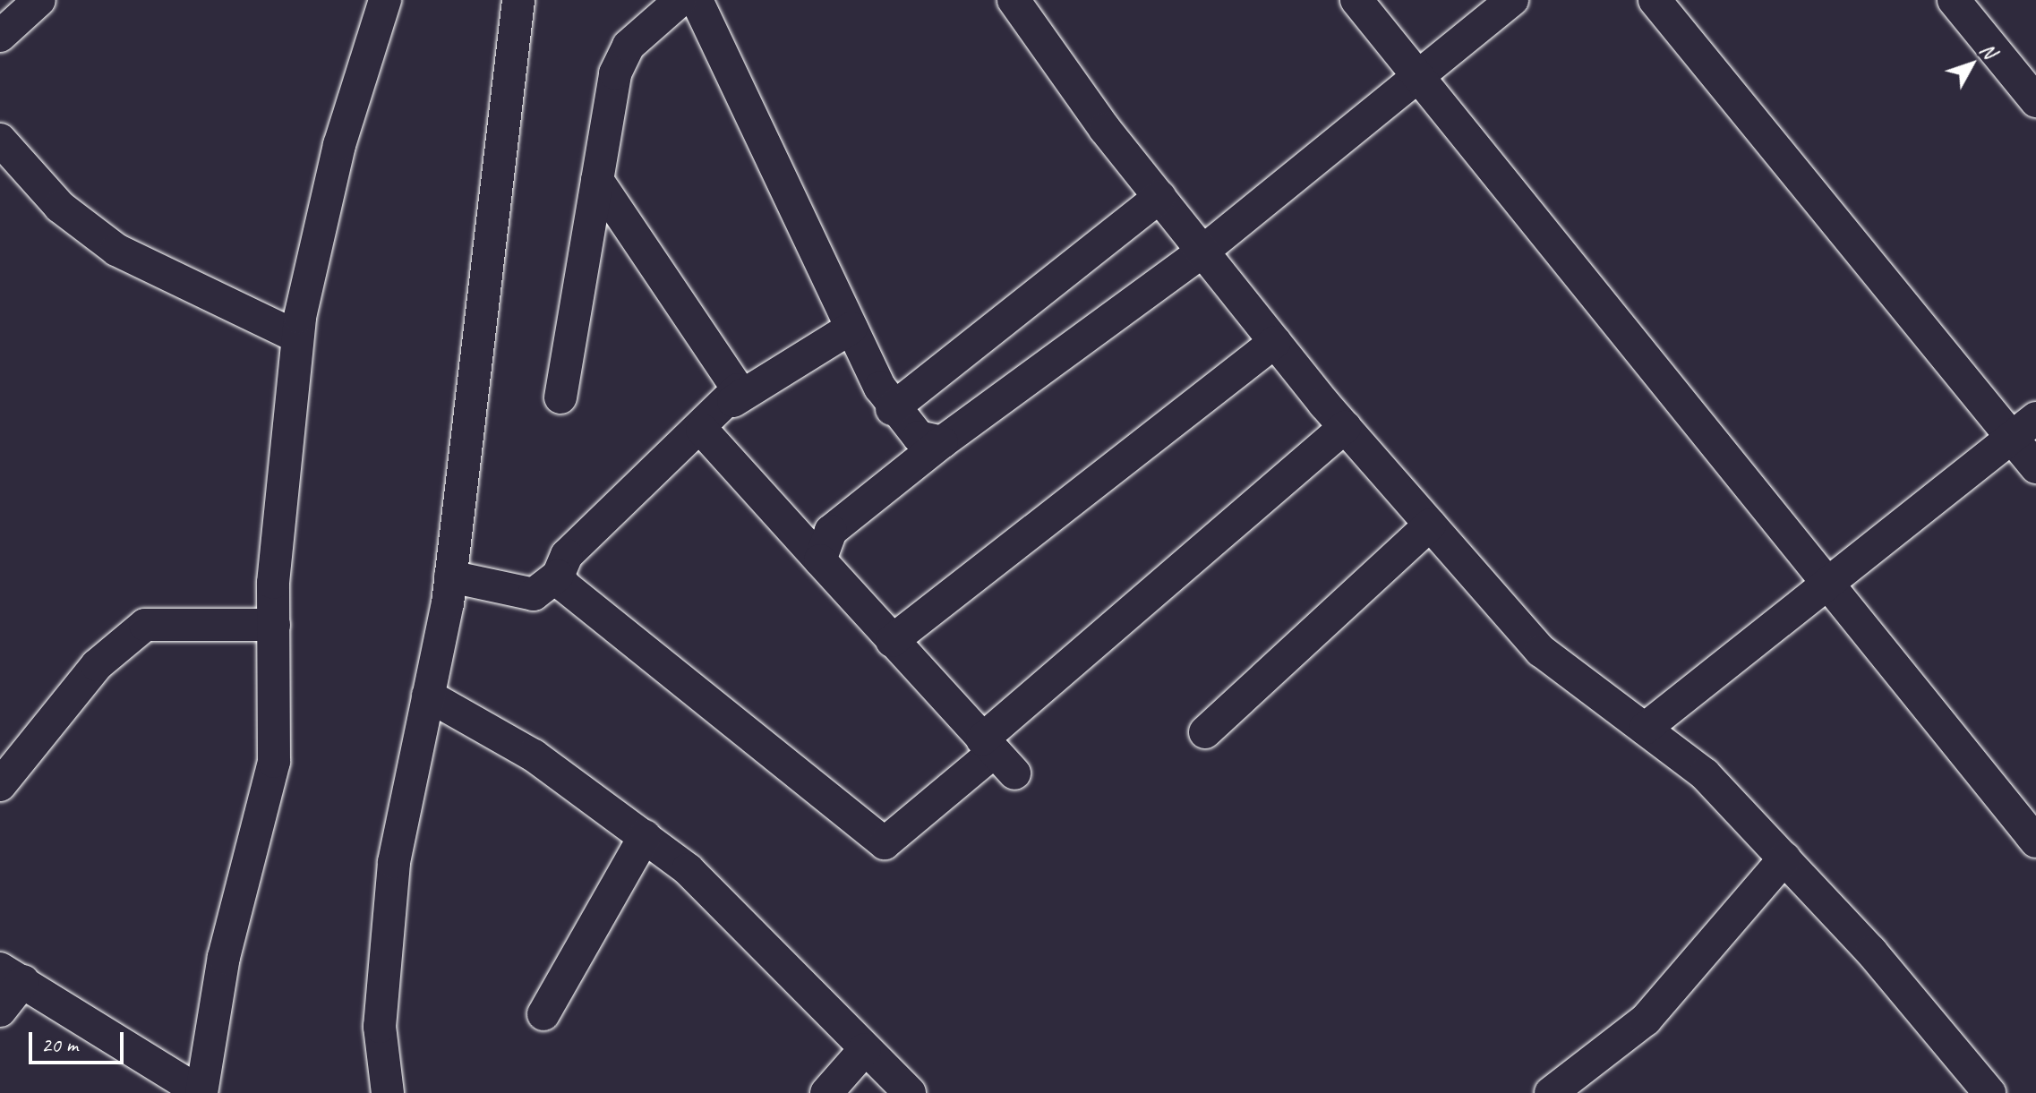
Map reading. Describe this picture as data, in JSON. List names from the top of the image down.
{
  "scale_bar": "20 m",
  "north": "top right"
}
